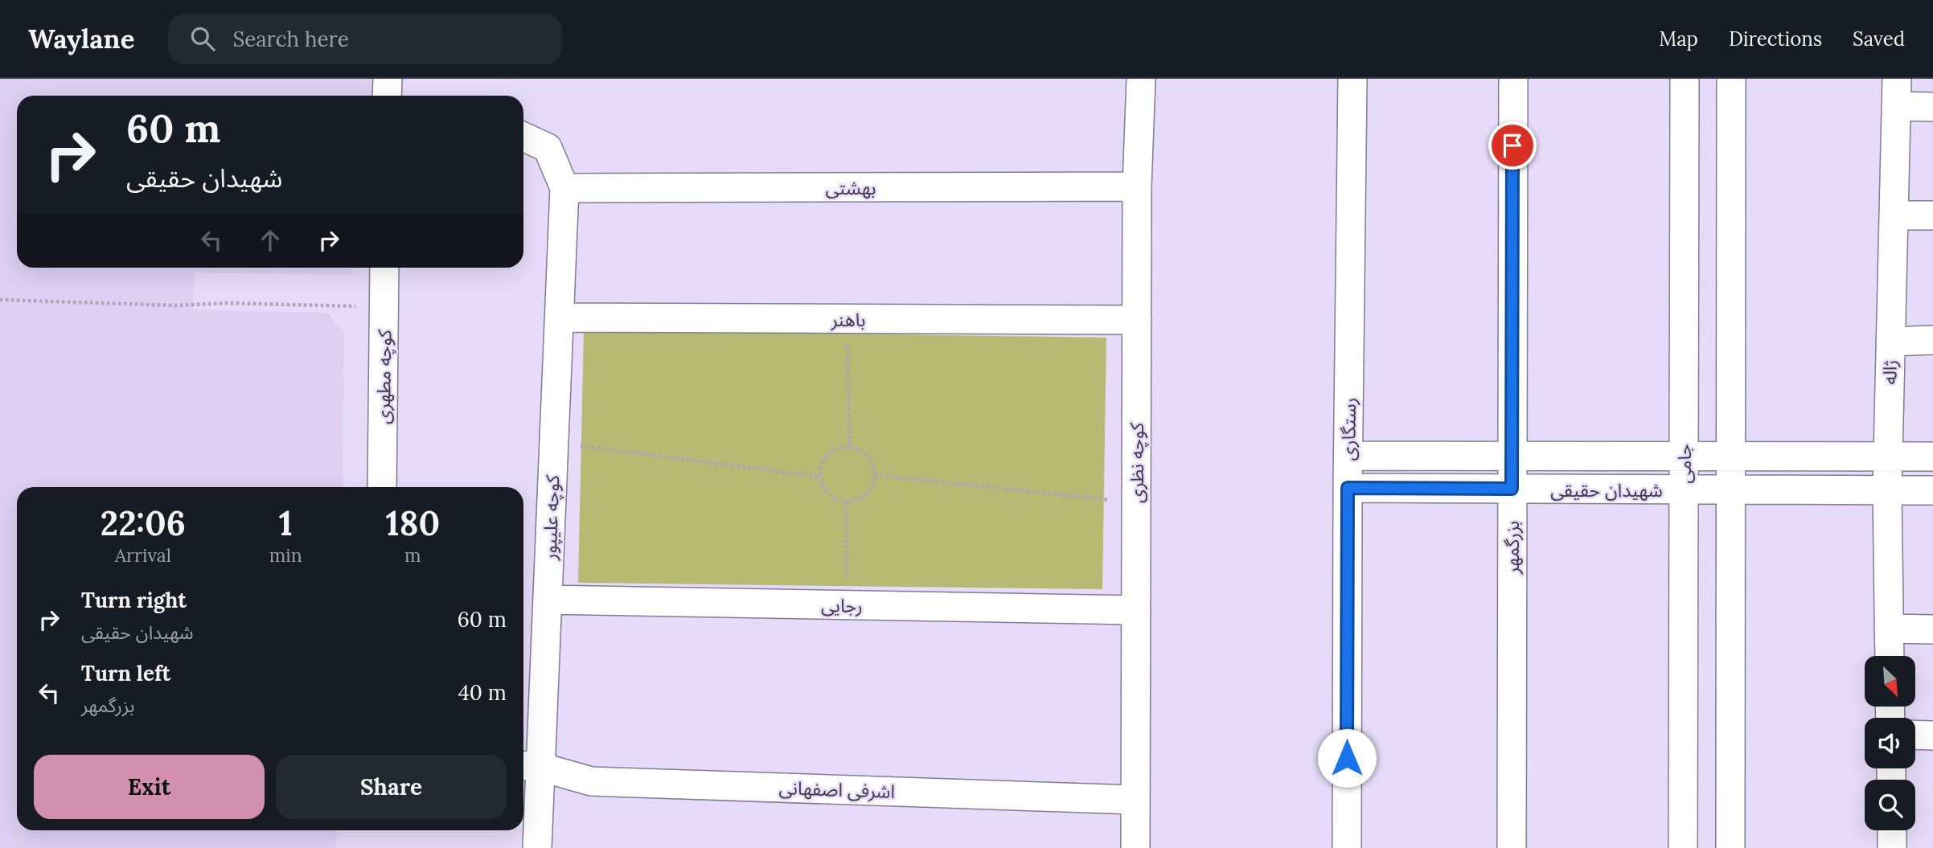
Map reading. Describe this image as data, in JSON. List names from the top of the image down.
{
  "streets": {
    "street": [
      "بهشتی",
      "باهنر",
      "ژاله",
      "کوچه مطهری",
      "رستگاری",
      "کوچه نظری",
      "جامی",
      "شهیدان حقیقی",
      "کوچه علیپور",
      "بزرگمهر",
      "رجایی",
      "اشرفی اصفهانی"
    ]
  },
  "crossings": [
    ["بهشتی", "کوچه نظری"],
    ["بهشتی", "کوچه علیپور"],
    ["باهنر", "کوچه نظری"],
    ["باهنر", "کوچه علیپور"],
    ["ژاله", "شهیدان حقیقی"],
    ["رستگاری", "شهیدان حقیقی"],
    ["کوچه نظری", "رجایی"],
    ["کوچه نظری", "اشرفی اصفهانی"],
    ["جامی", "شهیدان حقیقی"],
    ["شهیدان حقیقی", "بزرگمهر"],
    ["کوچه علیپور", "رجایی"],
    ["کوچه علیپور", "اشرفی اصفهانی"]
  ],
  "north": "bottom right",
  "page": {
    "header": "Waylane",
    "search": "Search here",
    "nav": ["Map", "Directions", "Saved"],
    "turn": ["60 m", "شهیدان حقیقی"],
    "eta": [
      "22:06",
      "Arrival",
      "1",
      "min",
      "180",
      "m"
    ],
    "list": [
      {
        "name": "Turn right",
        "note": "شهیدان حقیقی",
        "value": "60 m"
      },
      {
        "name": "Turn left",
        "note": "بزرگمهر",
        "value": "40 m"
      }
    ],
    "buttons": ["Exit", "Share"]
  }
}
